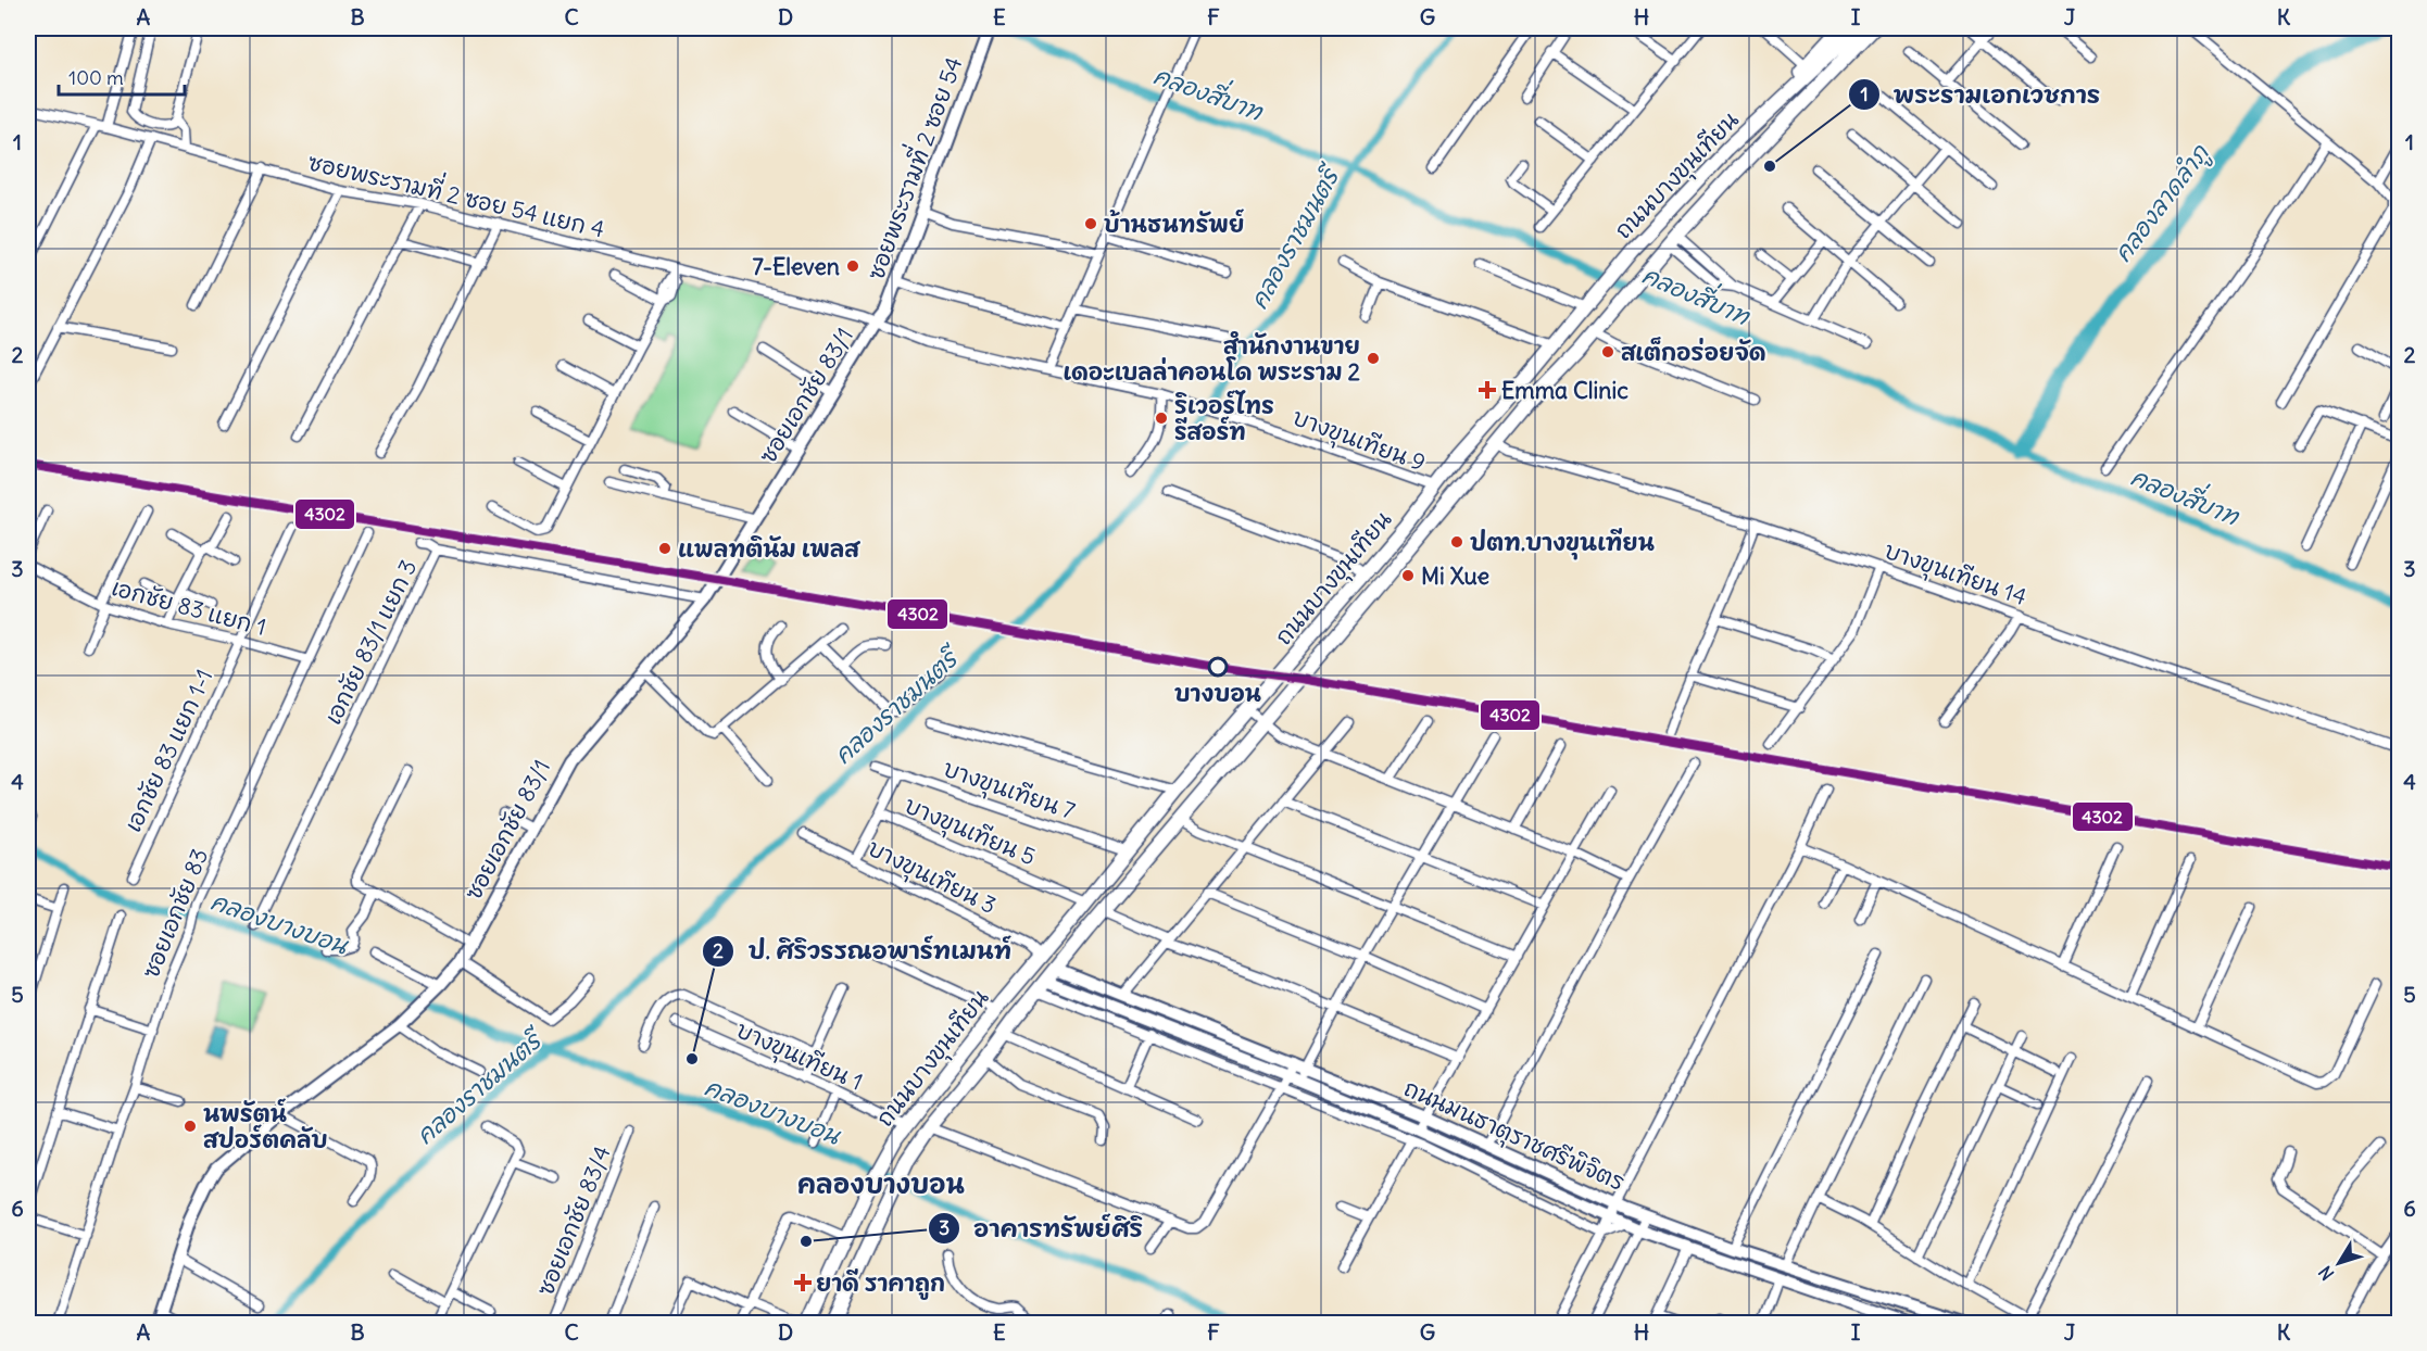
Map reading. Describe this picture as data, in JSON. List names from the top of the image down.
{
  "streets": {
    "main road": ["ถนนบางขุนเทียน"],
    "street": [
      "ซอยพระรามที่ 2 ซอย 54",
      "ซอยพระรามที่ 2 ซอย 54 แยก 4",
      "ซอยเอกชัย 83/1",
      "บางขุนเทียน 9",
      "บางขุนเทียน 14",
      "เอกชัย 83 แยก 1",
      "เอกชัย 83/1 แยก 3",
      "เอกชัย 83 แยก 1-1",
      "บางขุนเทียน 7",
      "บางขุนเทียน 5",
      "บางขุนเทียน 3",
      "ซอยเอกชัย 83",
      "บางขุนเทียน 1",
      "ถนนมนธาตุราชศรีพิจิตร",
      "ซอยเอกชัย 83/4"
    ]
  },
  "crossings": [
    ["ซอยพระรามที่ 2 ซอย 54", "ซอยพระรามที่ 2 ซอย 54 แยก 4"],
    ["ซอยพระรามที่ 2 ซอย 54", "ซอยเอกชัย 83/1"],
    ["ถนนบางขุนเทียน", "บางขุนเทียน 9"],
    ["ถนนบางขุนเทียน", "บางขุนเทียน 14"],
    ["ถนนบางขุนเทียน", "บางขุนเทียน 7"],
    ["ถนนบางขุนเทียน", "บางขุนเทียน 5"],
    ["ถนนบางขุนเทียน", "บางขุนเทียน 3"],
    ["ถนนบางขุนเทียน", "บางขุนเทียน 1"],
    ["ถนนบางขุนเทียน", "ถนนมนธาตุราชศรีพิจิตร"],
    ["ซอยพระรามที่ 2 ซอย 54 แยก 4", "ซอยเอกชัย 83/1"],
    ["ซอยพระรามที่ 2 ซอย 54 แยก 4", "บางขุนเทียน 9"],
    ["ซอยเอกชัย 83/1", "เอกชัย 83/1 แยก 3"],
    ["เอกชัย 83 แยก 1", "เอกชัย 83 แยก 1-1"],
    ["เอกชัย 83 แยก 1", "ซอยเอกชัย 83"],
    ["บางขุนเทียน 7", "บางขุนเทียน 5"]
  ],
  "districts": ["คลองบางบอน"],
  "water": [
    "คลองสี่บาท",
    "คลองลาดลำภู",
    "คลองราชมนตรี",
    "คลองบางบอน"
  ],
  "places": {
    "other": [
      "พระรามเอกเวชการ",
      "บ้านธนทรัพย์",
      "7-Eleven",
      "สเต็กอร่อยจัด",
      "สำนักงานขาย เดอะเบลล่าคอนโด พระราม 2",
      "ริเวอร์ไทร รีสอร์ท",
      "ปตท.บางขุนเทียน",
      "แพลทตินัม เพลส",
      "Mi Xue",
      "บางบอน",
      "ป. ศิริวรรณอพาร์ทเมนท์",
      "นพรัตน์ สปอร์ตคลับ",
      "อาคารทรัพย์ศิริ"
    ],
    "health": ["Emma Clinic", "ยาดี ราคาถูก"]
  },
  "lines": ["transit line 4302"],
  "scale_bar": "100 m",
  "north": "bottom left",
  "grid": {
    "columns": [
      "A",
      "B",
      "C",
      "D",
      "E",
      "F",
      "G",
      "H",
      "I",
      "J",
      "K"
    ],
    "rows": [
      "1",
      "2",
      "3",
      "4",
      "5",
      "6"
    ]
  }
}
